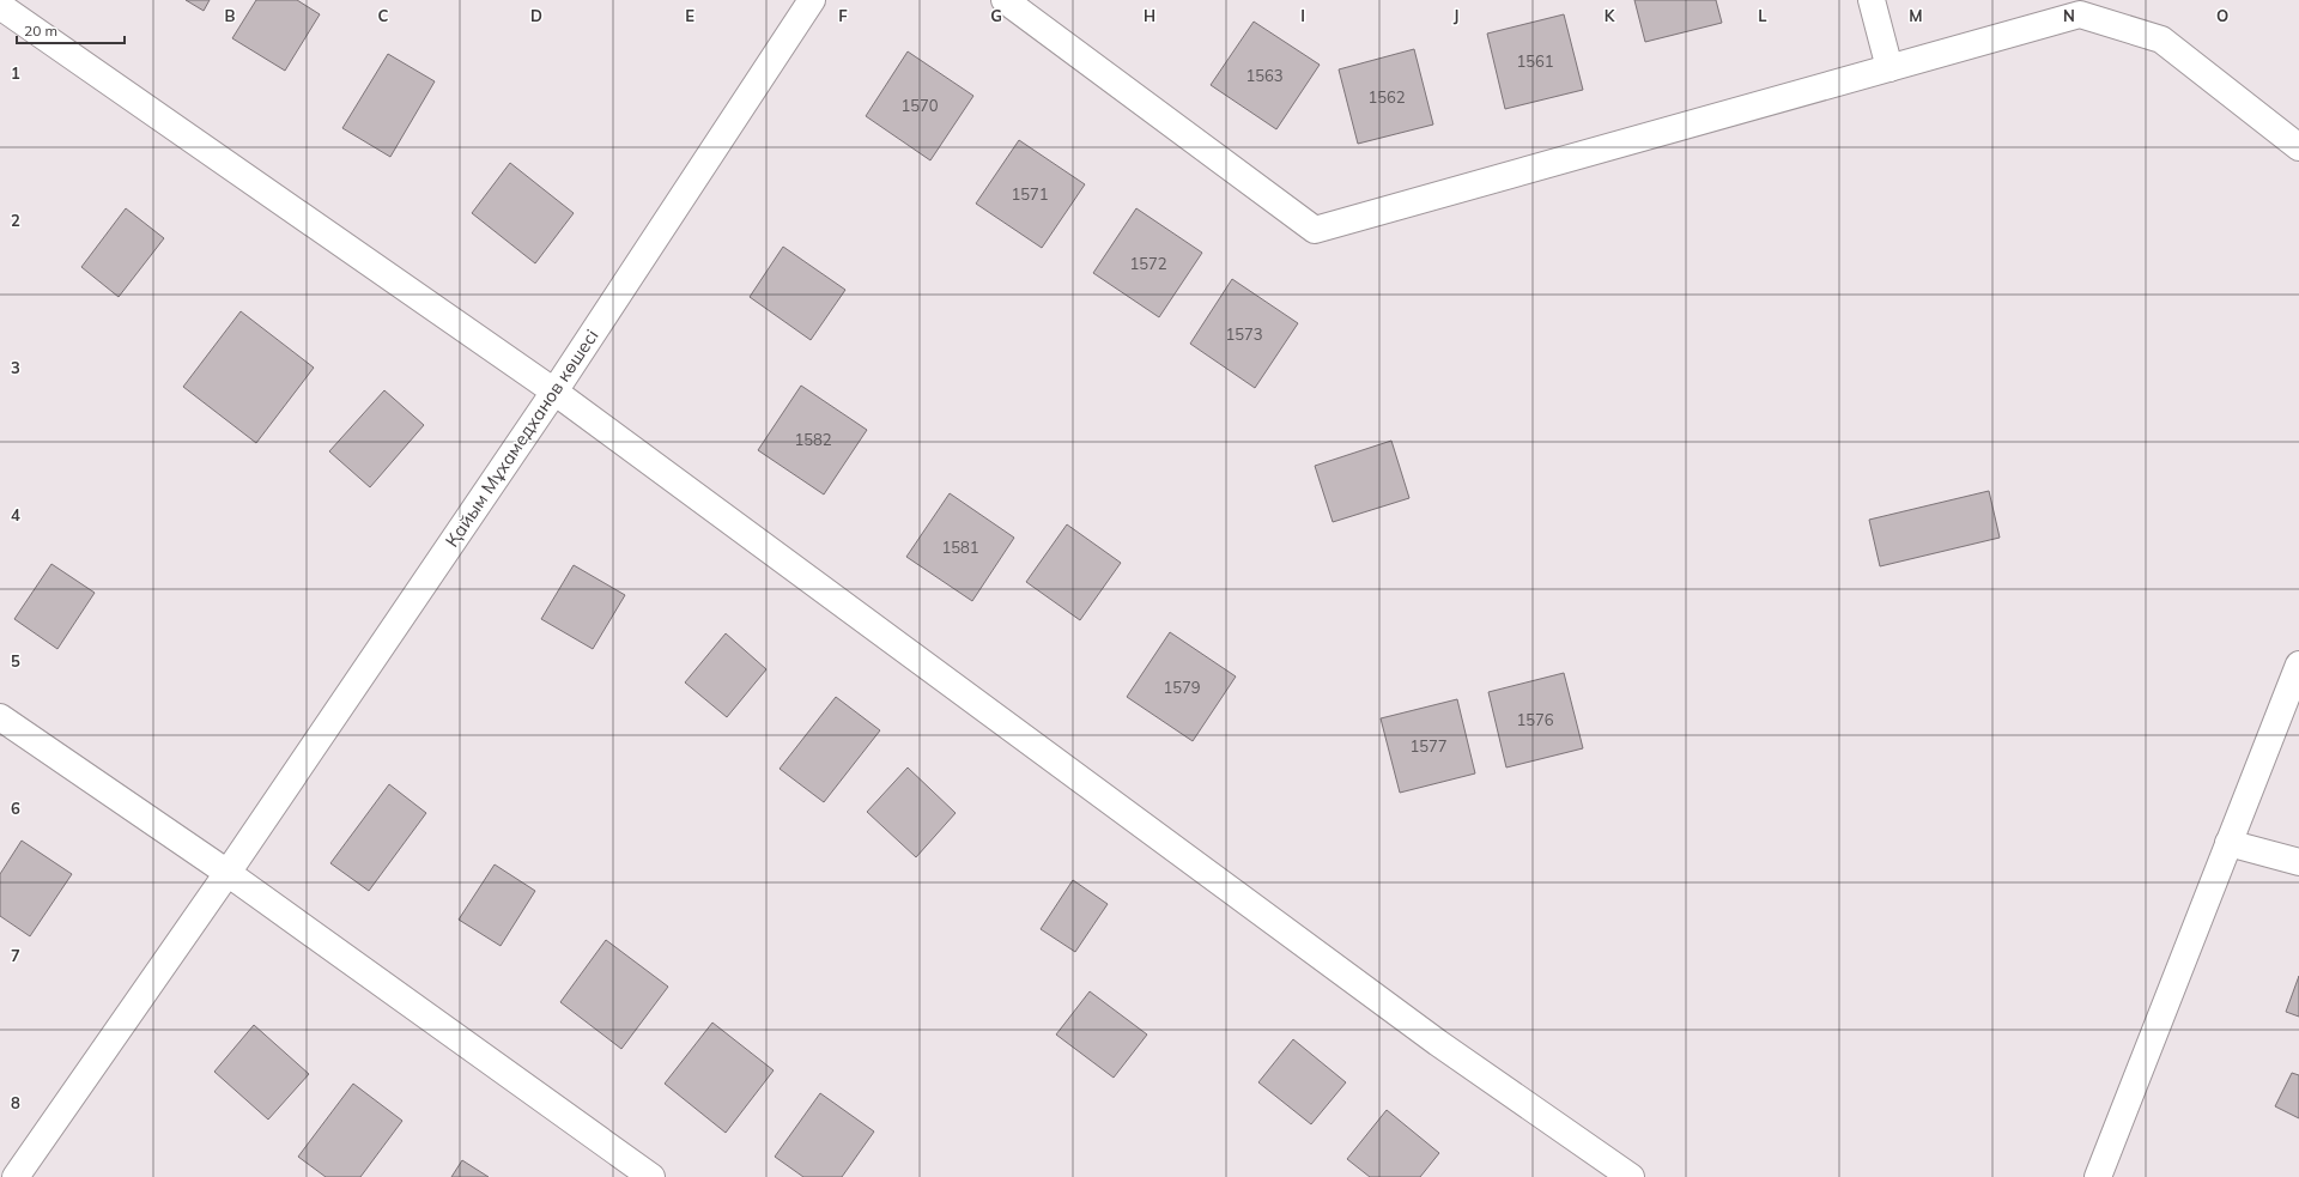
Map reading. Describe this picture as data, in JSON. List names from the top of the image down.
{
  "streets": {
    "street": ["Қайым Мұхамедханов көшесі"]
  },
  "house_numbers": [
    "1561",
    "1563",
    "1562",
    "1570",
    "1571",
    "1572",
    "1573",
    "1582",
    "1581",
    "1579",
    "1576",
    "1577"
  ],
  "scale_bar": "20 m",
  "grid": {
    "columns": [
      "B",
      "C",
      "D",
      "E",
      "F",
      "G",
      "H",
      "I",
      "J",
      "K",
      "L",
      "M",
      "N",
      "O"
    ],
    "rows": [
      "1",
      "2",
      "3",
      "4",
      "5",
      "6",
      "7",
      "8"
    ]
  }
}
